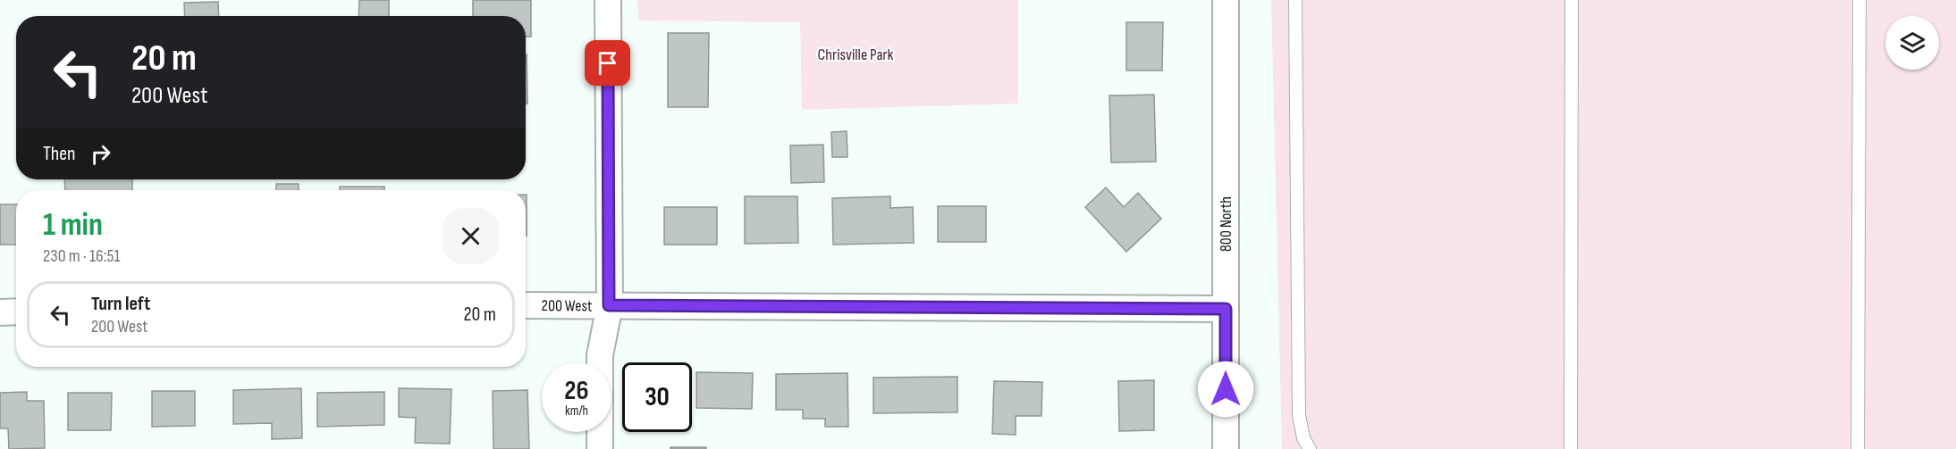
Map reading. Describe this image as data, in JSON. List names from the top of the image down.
{
  "streets": {
    "street": ["800 North", "200 West"]
  },
  "crossings": [
    ["800 North", "200 West"]
  ],
  "parks": ["Chrisville Park"],
  "page": {
    "turn": ["20 m", "200 West"],
    "then": "Then",
    "heading": ["1 min", "230 m · 16:51"],
    "list": [
      {
        "name": "Turn left",
        "note": "200 West",
        "value": "20 m"
      }
    ],
    "speed": "26 km/h",
    "limit": "30"
  }
}
